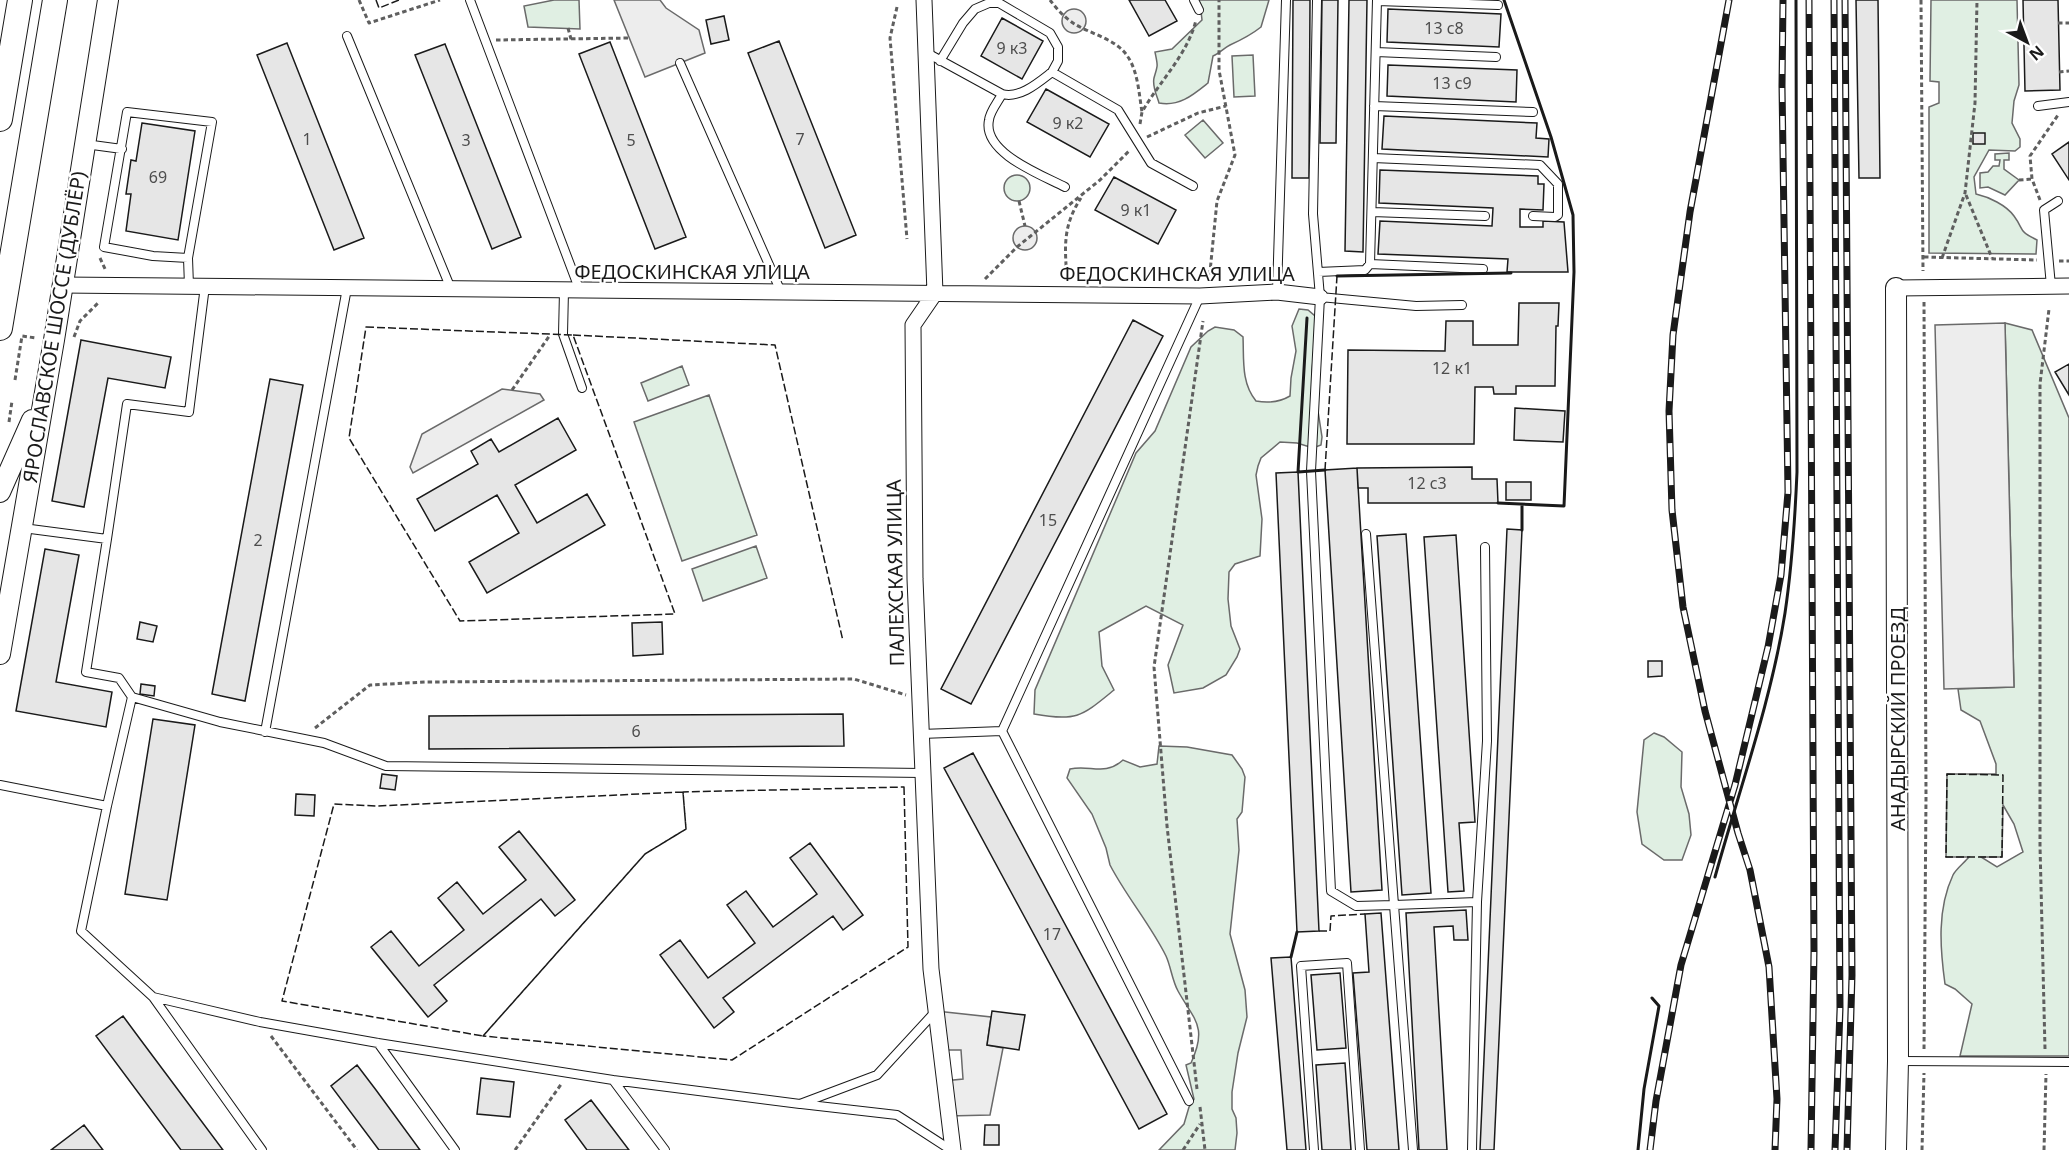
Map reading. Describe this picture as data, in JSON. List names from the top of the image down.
{
  "streets": {
    "street": [
      "ФЕДОСКИНСКАЯ УЛИЦА",
      "ЯРОСЛАВСКОЕ ШОССЕ (ДУБЛЁР)",
      "ПАЛЕХСКАЯ УЛИЦА",
      "АНАДЫРСКИЙ ПРОЕЗД"
    ]
  },
  "crossings": [
    ["ФЕДОСКИНСКАЯ УЛИЦА", "ЯРОСЛАВСКОЕ ШОССЕ (ДУБЛЁР)"],
    ["ФЕДОСКИНСКАЯ УЛИЦА", "ПАЛЕХСКАЯ УЛИЦА"]
  ],
  "house_numbers": [
    "13 с8",
    "9 к3",
    "13 с9",
    "9 к2",
    "1",
    "7",
    "3",
    "5",
    "69",
    "9 к1",
    "12 к1",
    "12 с3",
    "15",
    "2",
    "6",
    "17"
  ],
  "north": "bottom right"
}
